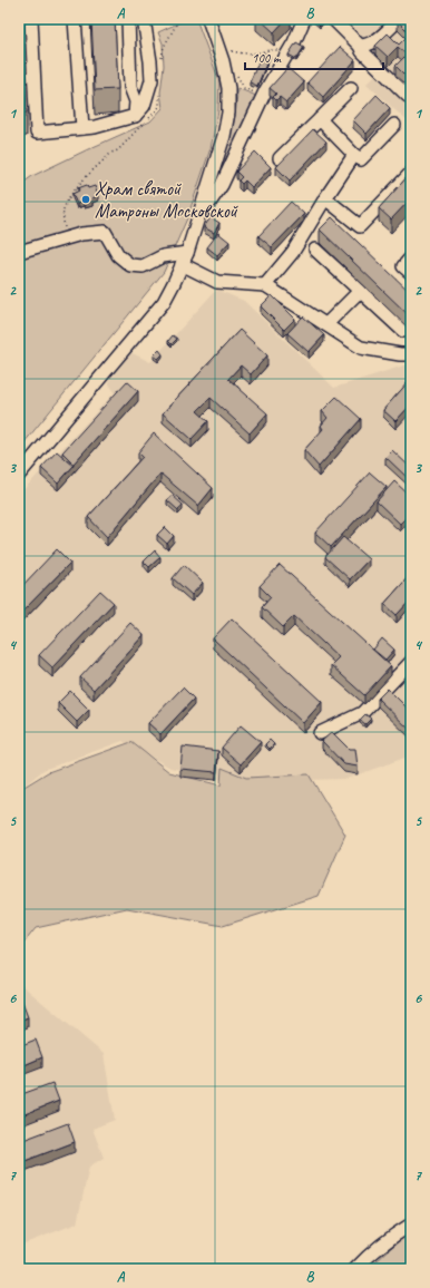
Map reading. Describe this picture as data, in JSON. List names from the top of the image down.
{
  "places": ["Храм святой Матроны Московской"],
  "scale_bar": "100 m",
  "grid": {
    "columns": ["A", "B"],
    "rows": [
      "1",
      "2",
      "3",
      "4",
      "5",
      "6",
      "7"
    ]
  }
}
